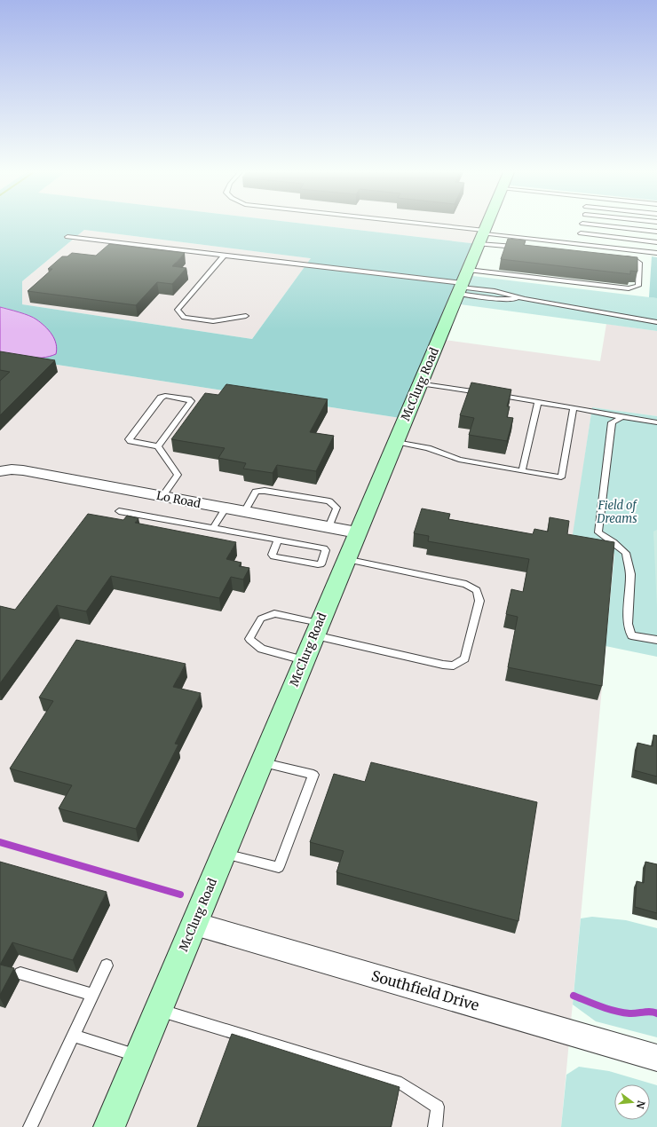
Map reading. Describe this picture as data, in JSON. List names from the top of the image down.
{
  "streets": {
    "street": ["McClurg Road", "Lo Road", "Southfield Drive"]
  },
  "crossings": [
    ["McClurg Road", "Lo Road"],
    ["McClurg Road", "Southfield Drive"]
  ],
  "parks": ["Field of Dreams"],
  "north": "right"
}
